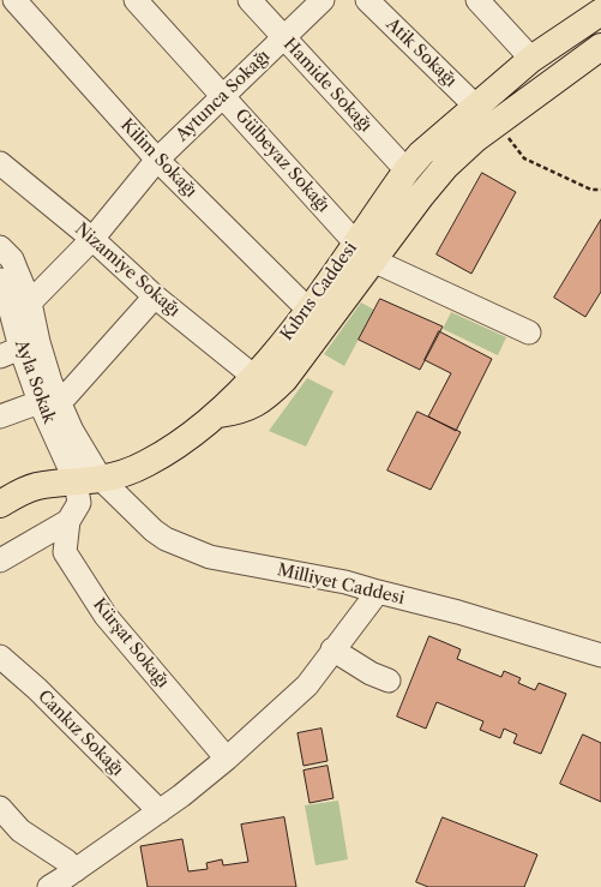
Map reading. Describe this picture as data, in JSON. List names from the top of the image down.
{
  "streets": {
    "main road": ["Kıbrıs Caddesi"],
    "street": [
      "Atik Sokağı",
      "Hamide Sokağı",
      "Aytunca Sokağı",
      "Kilim Sokağı",
      "Gülbeyaz Sokağı",
      "Nizamiye Sokağı",
      "Ayla Sokak",
      "Milliyet Caddesi",
      "Kürşat Sokağı",
      "Cankız Sokağı"
    ]
  },
  "crossings": [
    ["Atik Sokağı", "Kıbrıs Caddesi"],
    ["Hamide Sokağı", "Aytunca Sokağı"],
    ["Hamide Sokağı", "Kıbrıs Caddesi"],
    ["Aytunca Sokağı", "Kilim Sokağı"],
    ["Aytunca Sokağı", "Gülbeyaz Sokağı"],
    ["Aytunca Sokağı", "Nizamiye Sokağı"],
    ["Kilim Sokağı", "Kıbrıs Caddesi"],
    ["Gülbeyaz Sokağı", "Kıbrıs Caddesi"],
    ["Nizamiye Sokağı", "Kıbrıs Caddesi"],
    ["Kıbrıs Caddesi", "Milliyet Caddesi"],
    ["Kıbrıs Caddesi", "Kürşat Sokağı"],
    ["Ayla Sokak", "Milliyet Caddesi"],
    ["Milliyet Caddesi", "Kürşat Sokağı"]
  ]
}
